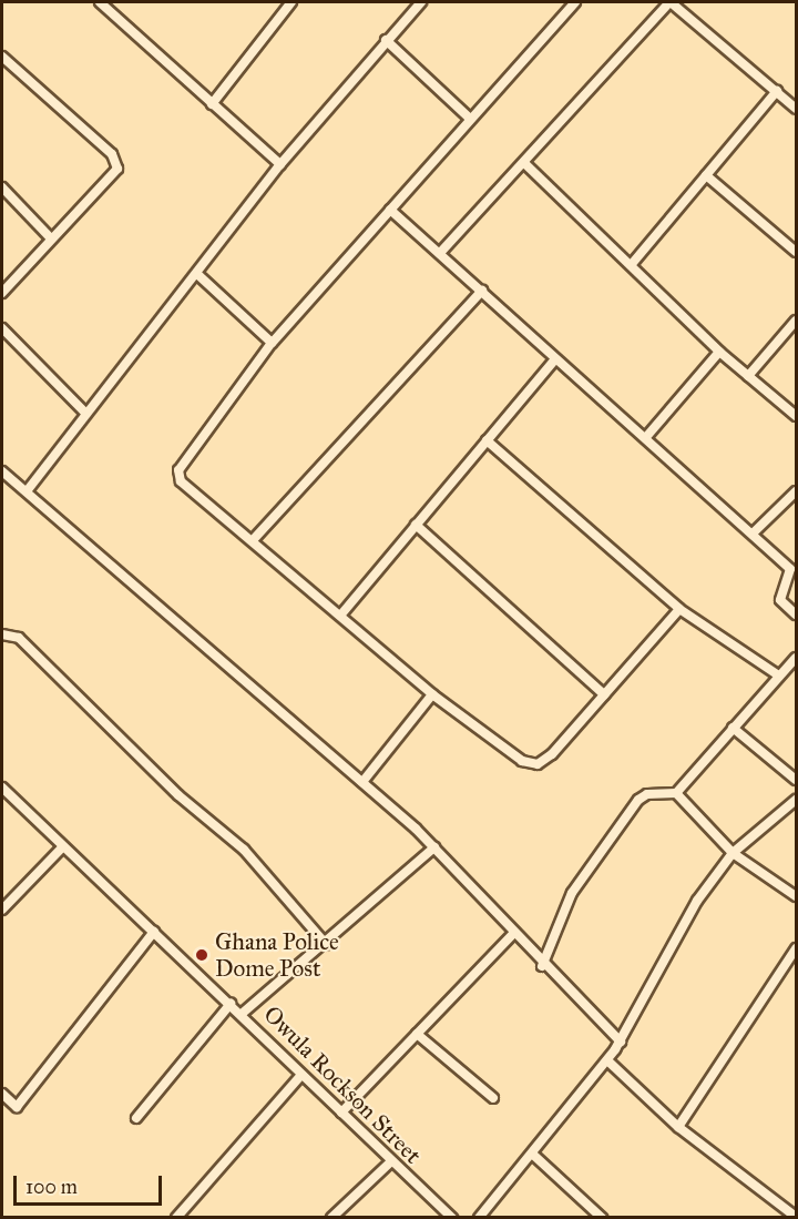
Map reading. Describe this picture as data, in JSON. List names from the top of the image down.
{
  "streets": {
    "street": ["Owula Rockson Street"]
  },
  "places": ["Ghana Police Dome Post"],
  "scale_bar": "100 m"
}
